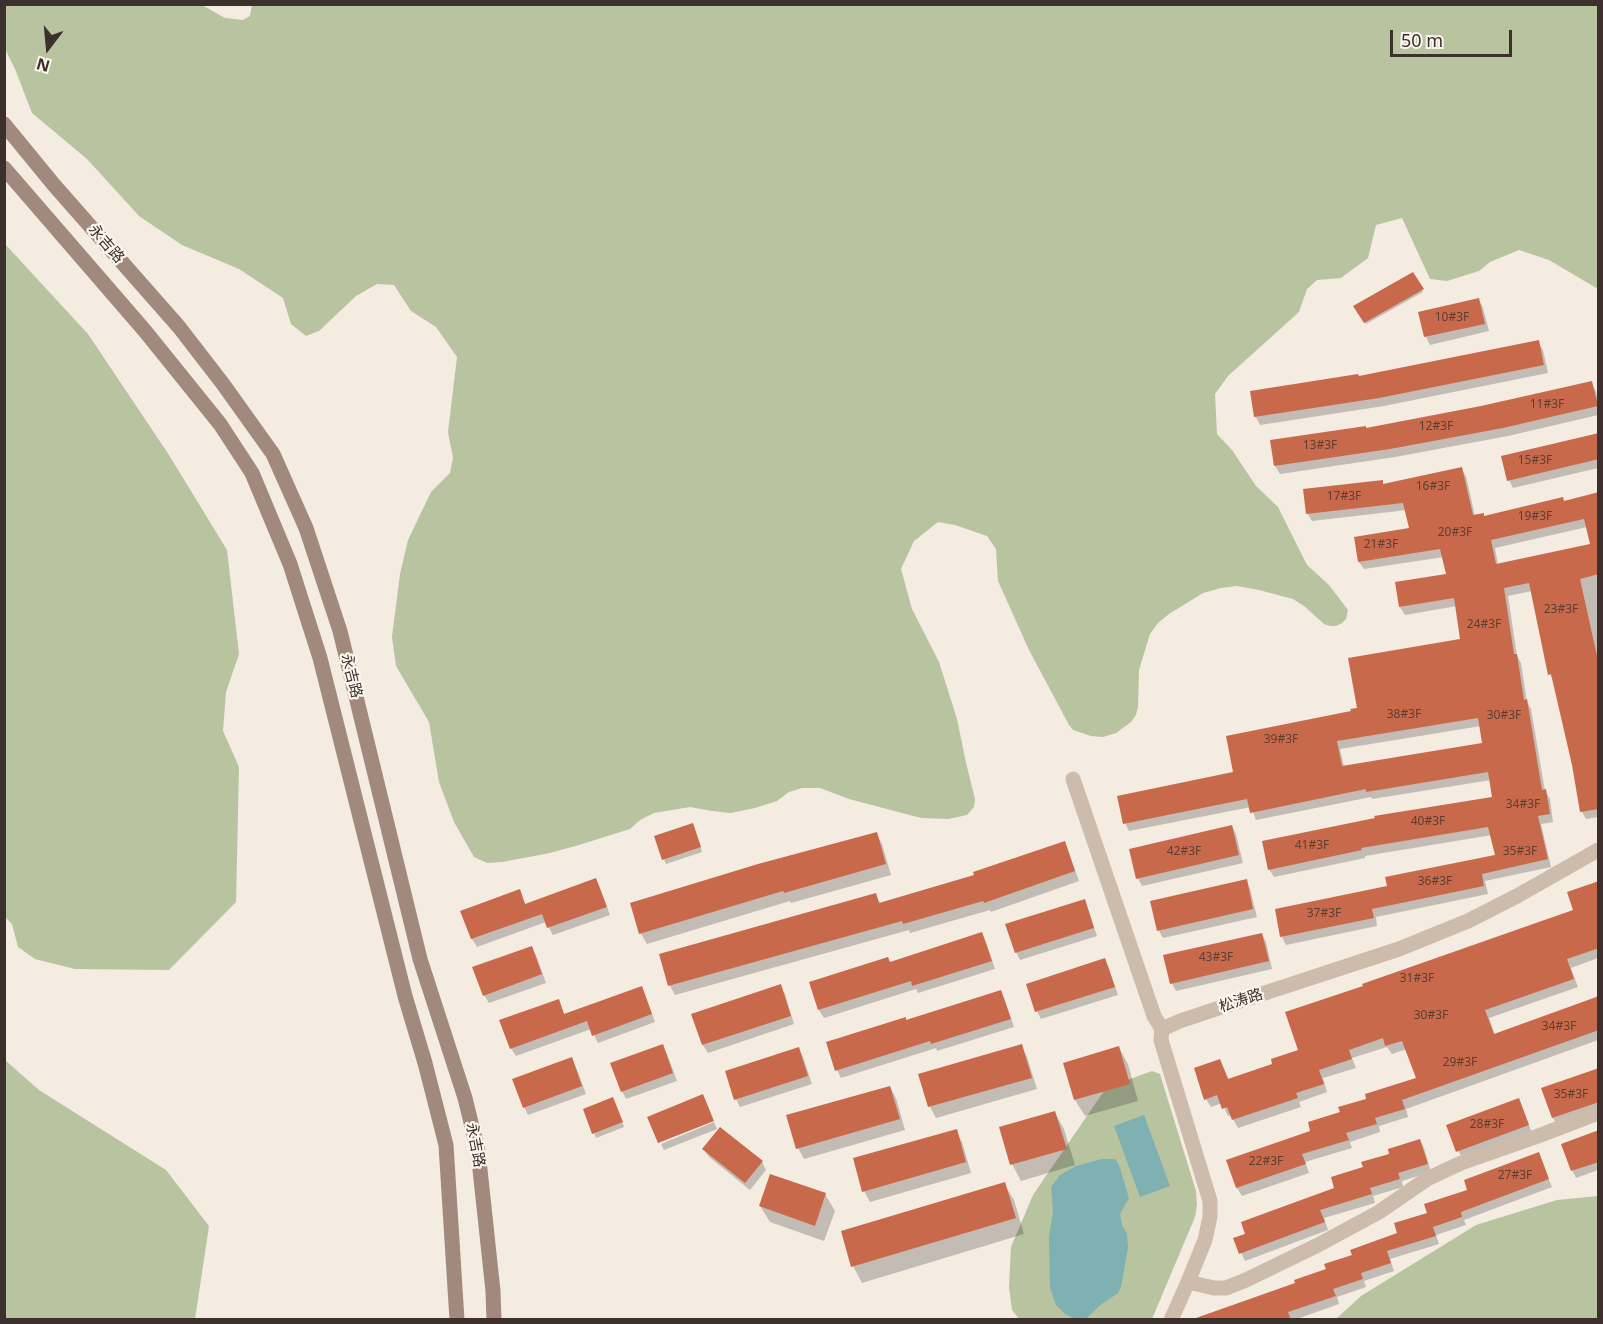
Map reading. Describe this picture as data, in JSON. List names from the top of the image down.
{
  "streets": {
    "main road": ["永吉路"],
    "street": ["松涛路"]
  },
  "house_numbers": [
    "10#3F",
    "11#3F",
    "12#3F",
    "13#3F",
    "15#3F",
    "16#3F",
    "17#3F",
    "19#3F",
    "20#3F",
    "21#3F",
    "23#3F",
    "24#3F",
    "38#3F",
    "30#3F",
    "39#3F",
    "34#3F",
    "40#3F",
    "41#3F",
    "42#3F",
    "35#3F",
    "36#3F",
    "37#3F",
    "43#3F",
    "31#3F",
    "30#3F",
    "34#3F",
    "29#3F",
    "35#3F",
    "28#3F",
    "22#3F",
    "27#3F"
  ],
  "scale_bar": "50 m",
  "north": "bottom"
}
